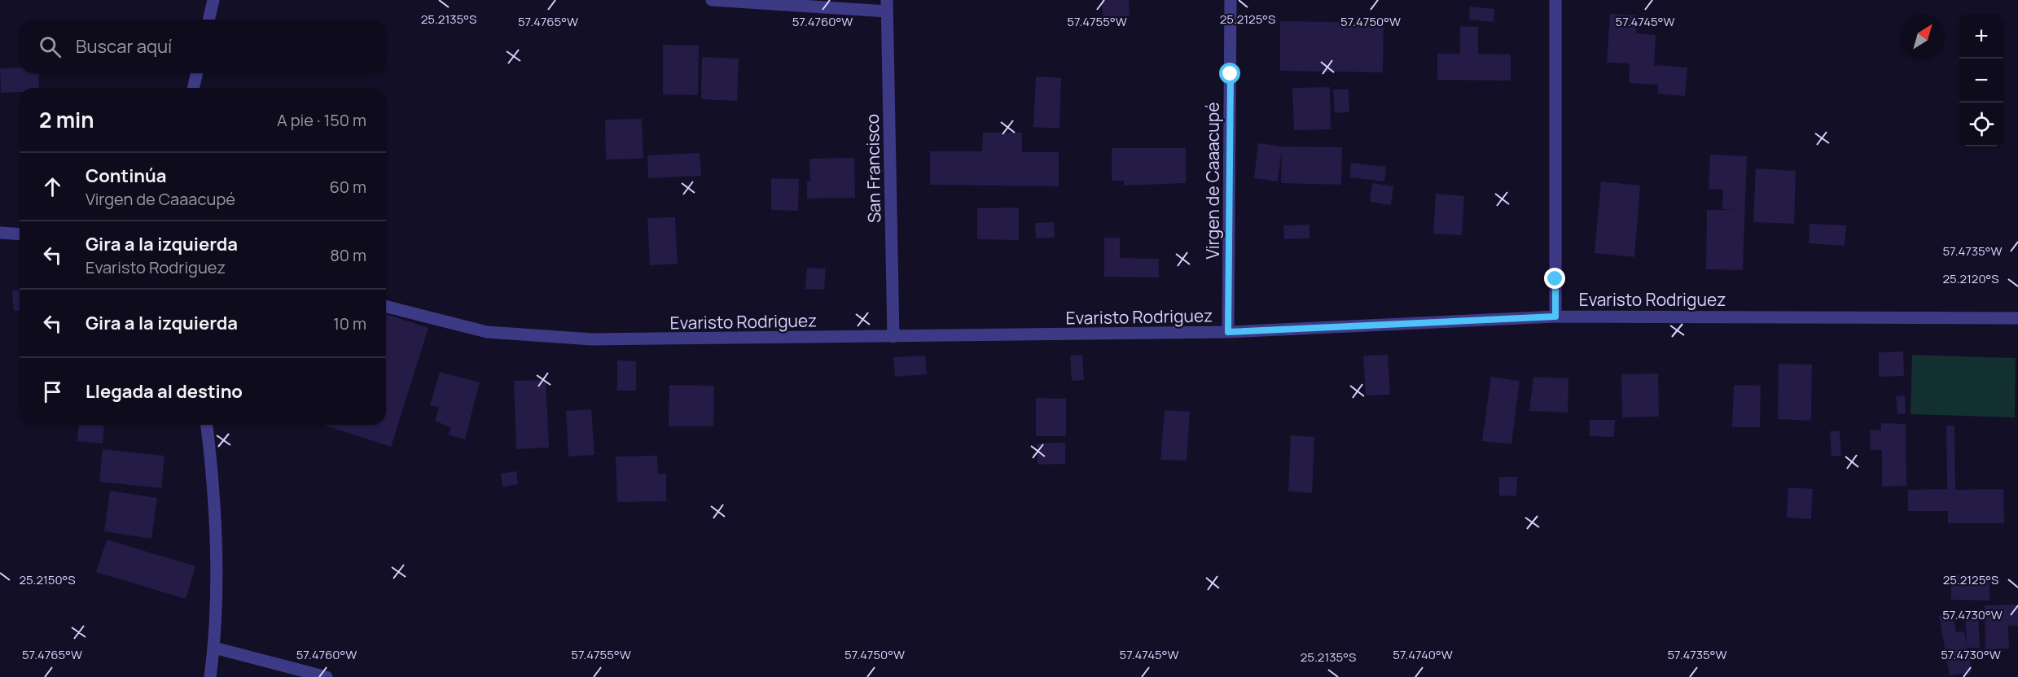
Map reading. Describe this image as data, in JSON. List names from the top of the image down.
{
  "streets": {
    "street": ["San Francisco", "Virgen de Caaacupé", "Evaristo Rodriguez"]
  },
  "crossings": [
    ["San Francisco", "Evaristo Rodriguez"],
    ["Virgen de Caaacupé", "Evaristo Rodriguez"]
  ],
  "north": "top right",
  "page": {
    "map_buttons": ["+", "−"],
    "search": "Buscar aquí",
    "heading": ["2 min", "A pie · 150 m"],
    "list": [
      ["Continúa", "Virgen de Caaacupé", "60 m"],
      ["Gira a la izquierda", "Evaristo Rodriguez", "80 m"],
      ["Gira a la izquierda", "10 m"],
      "Llegada al destino"
    ]
  },
  "coordinates": [
    "25.2125°S",
    "25.2135°S",
    "57.4765°W",
    "57.4760°W",
    "57.4755°W",
    "57.4750°W",
    "57.4745°W",
    "57.4735°W",
    "25.2120°S",
    "25.2150°S",
    "57.4730°W",
    "57.4740°W"
  ]
}
